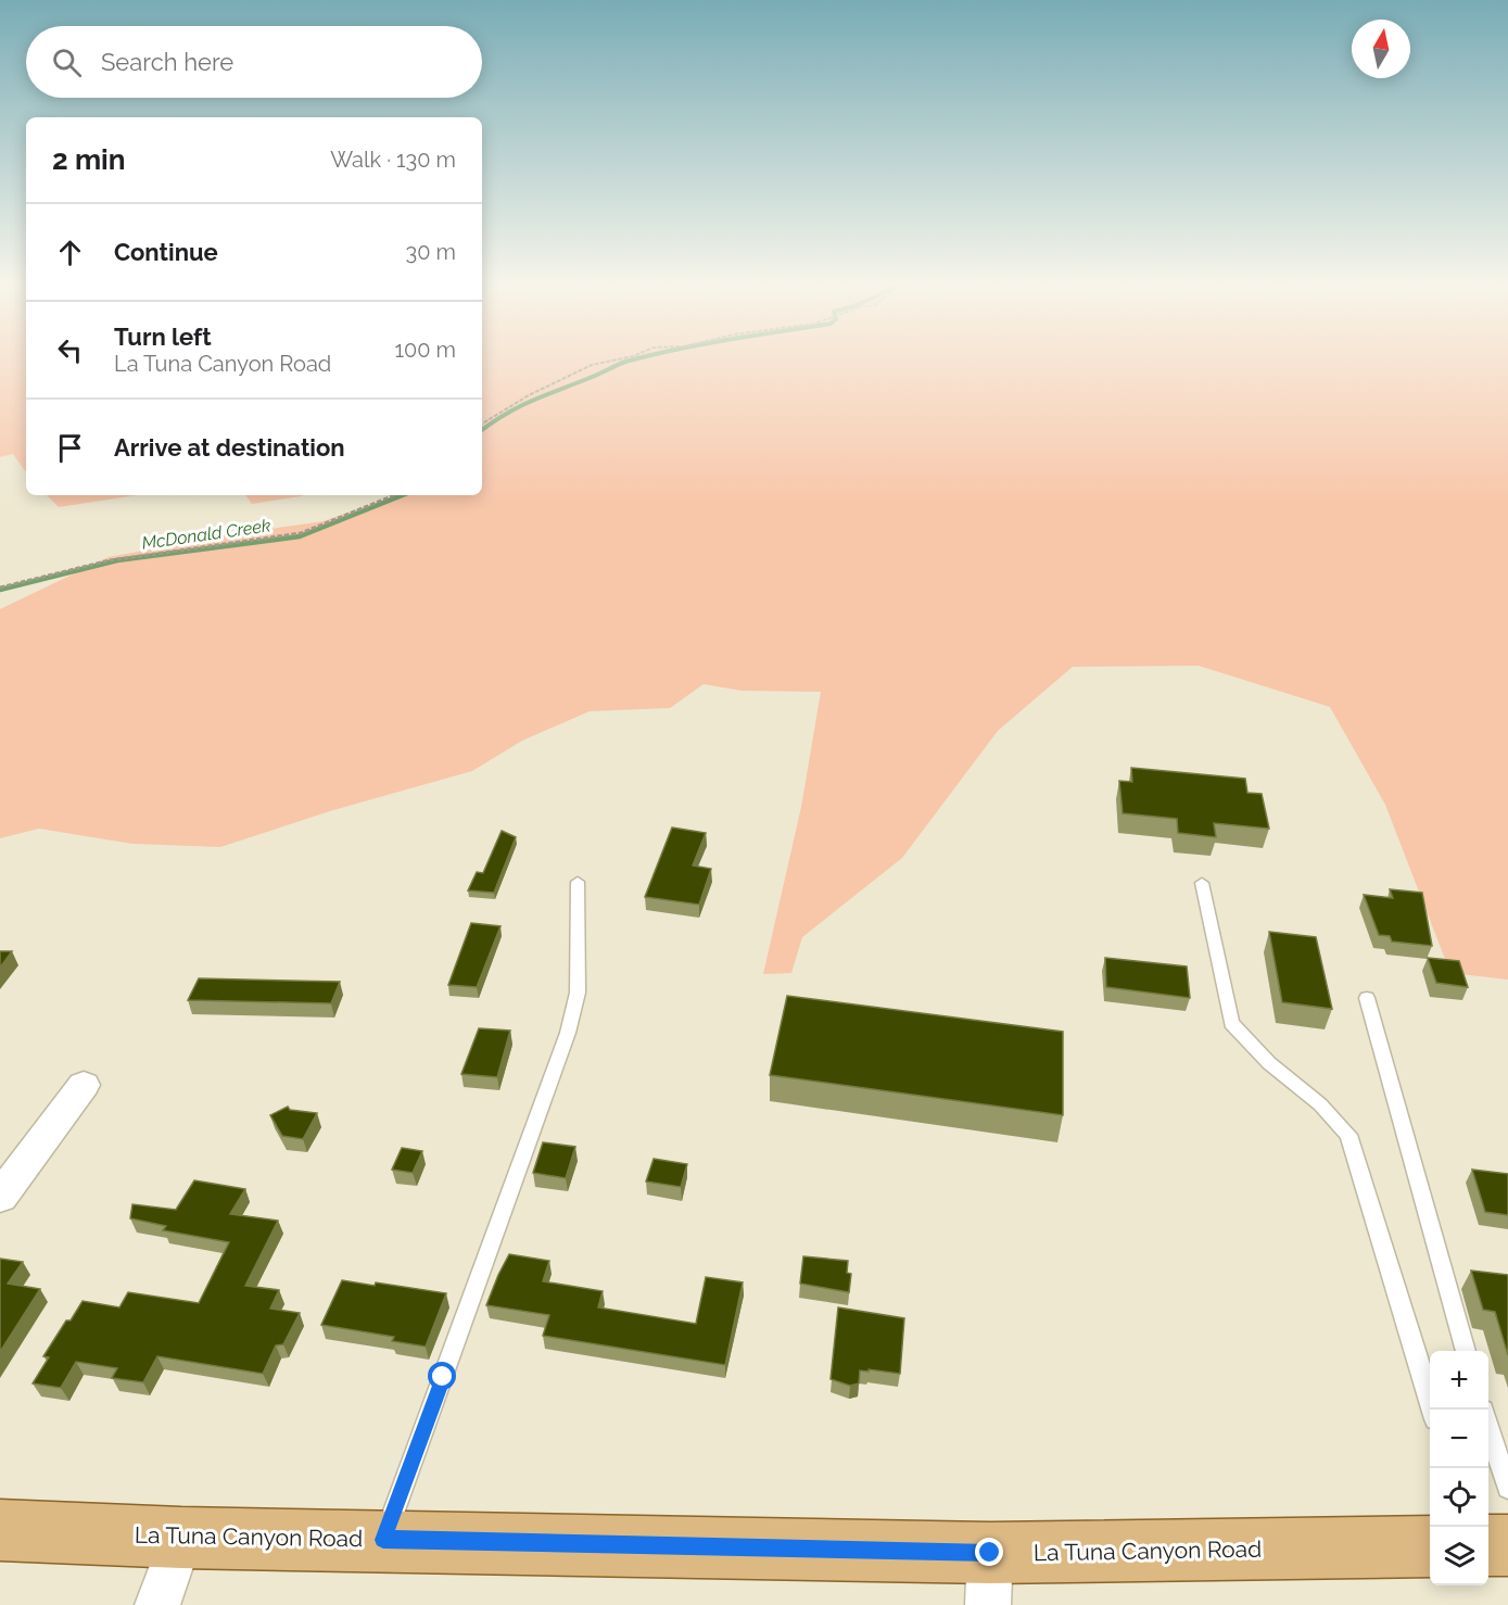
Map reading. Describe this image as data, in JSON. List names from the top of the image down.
{
  "streets": {
    "main road": ["La Tuna Canyon Road"]
  },
  "water": ["McDonald Creek"],
  "north": "top",
  "page": {
    "search": "Search here",
    "heading": ["2 min", "Walk · 130 m"],
    "list": [
      ["Continue", "30 m"],
      ["Turn left", "La Tuna Canyon Road", "100 m"],
      "Arrive at destination"
    ],
    "map_buttons": ["+", "−"]
  }
}
